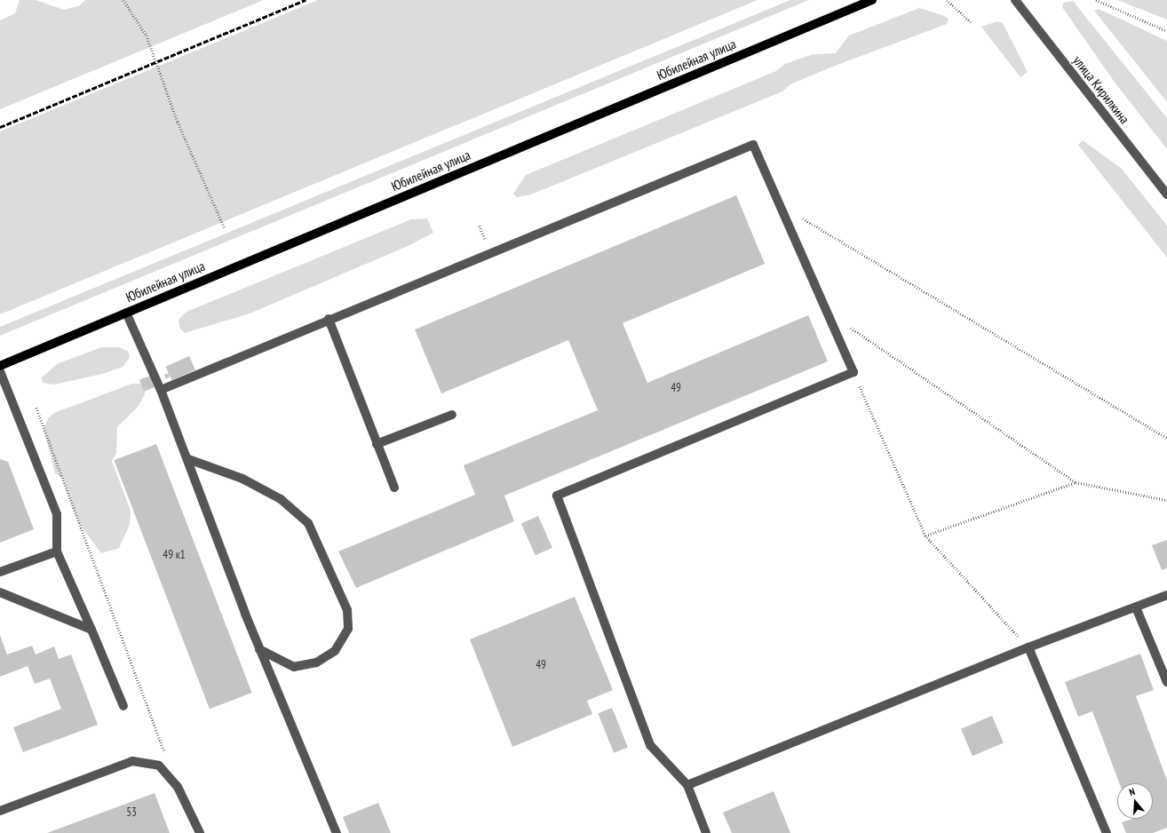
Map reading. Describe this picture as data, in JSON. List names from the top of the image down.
{
  "streets": {
    "main road": ["Юбилейная улица"],
    "street": ["улица Кирилкина"]
  },
  "house_numbers": [
    "49",
    "49 к1",
    "49",
    "53"
  ],
  "north": "top"
}
